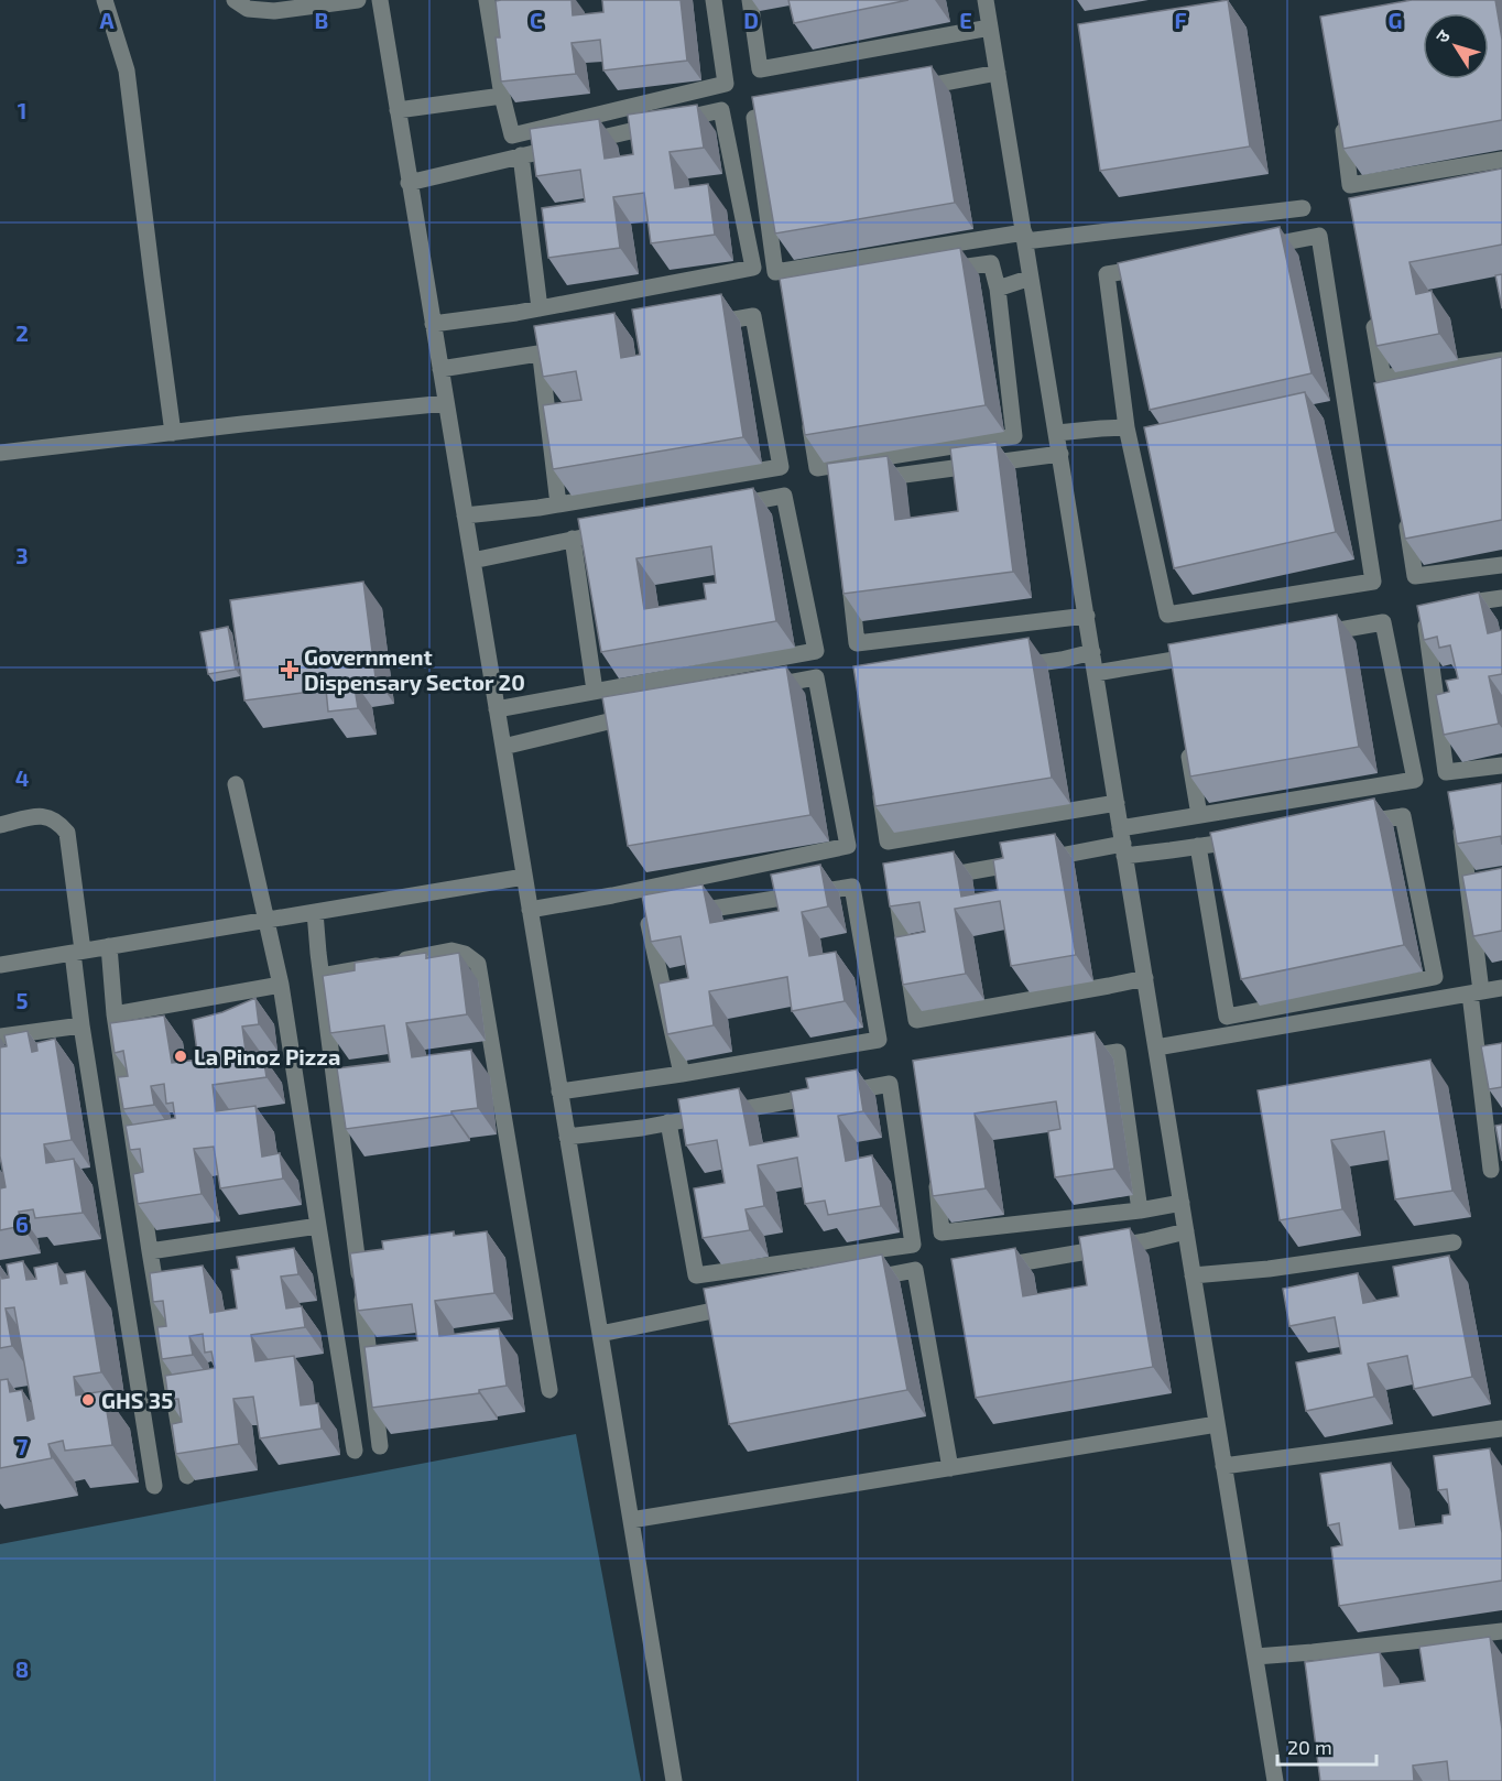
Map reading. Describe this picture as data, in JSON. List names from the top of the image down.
{
  "places": {
    "health": ["Government Dispensary Sector 20"],
    "other": ["La Pinoz Pizza", "GHS 35"]
  },
  "scale_bar": "20 m",
  "north": "top left",
  "grid": {
    "columns": [
      "A",
      "B",
      "C",
      "D",
      "E",
      "F",
      "G"
    ],
    "rows": [
      "1",
      "2",
      "3",
      "4",
      "5",
      "6",
      "7",
      "8"
    ]
  }
}
